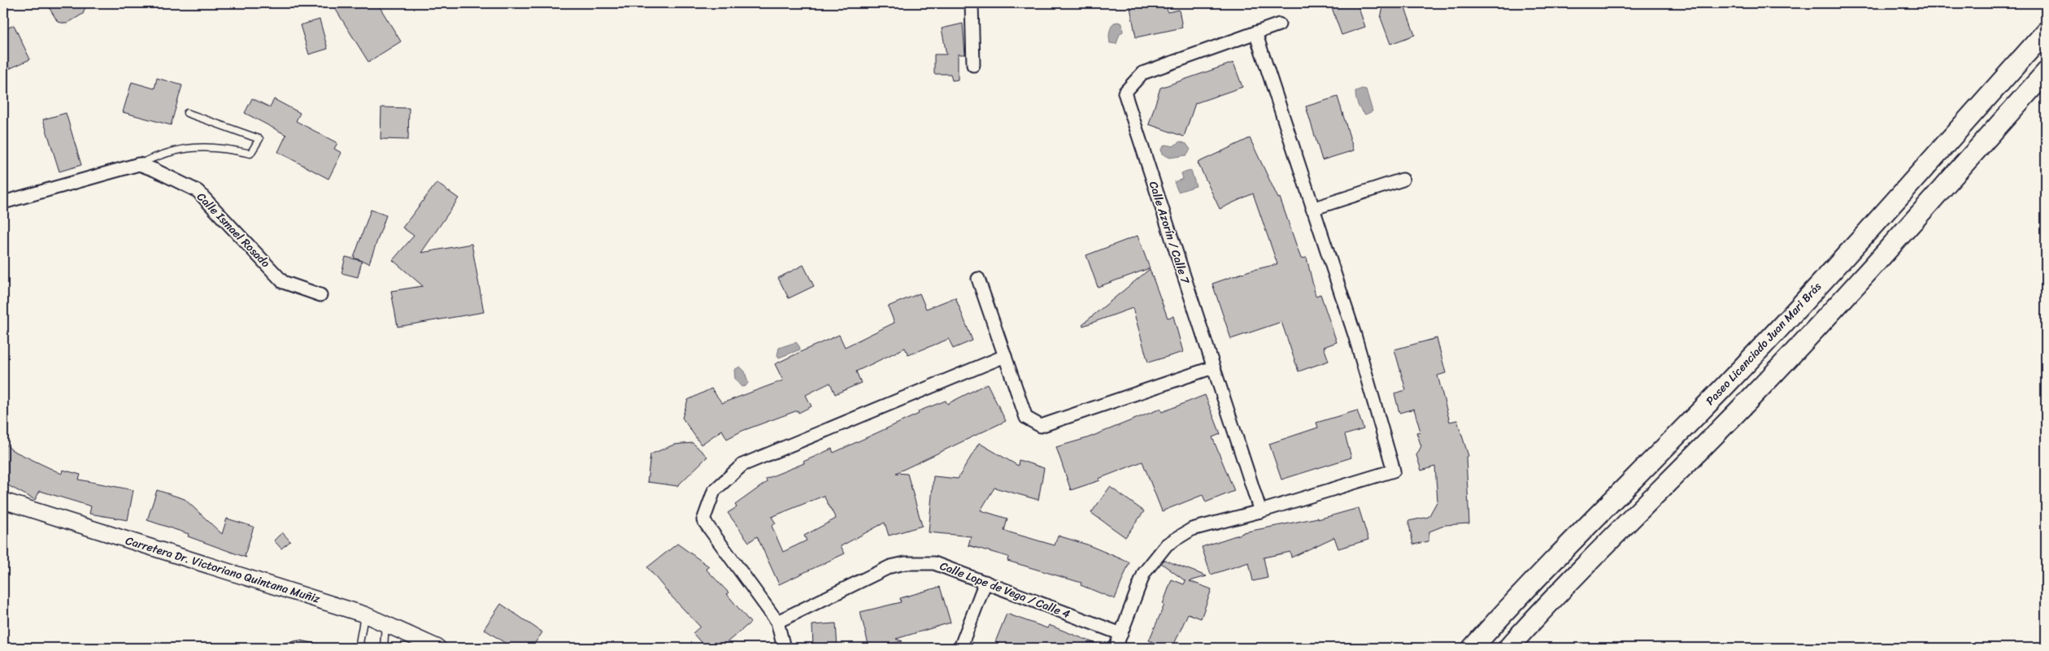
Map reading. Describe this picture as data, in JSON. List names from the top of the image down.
{
  "streets": {
    "main road": ["Paseo Licenciado Juan Mari Brás"],
    "street": [
      "Calle Ismael Rosado",
      "Calle Azorín / Calle 7",
      "Carretera Dr. Victoriano Quintana Muñiz",
      "Calle Lope de Vega / Calle 4"
    ]
  }
}
